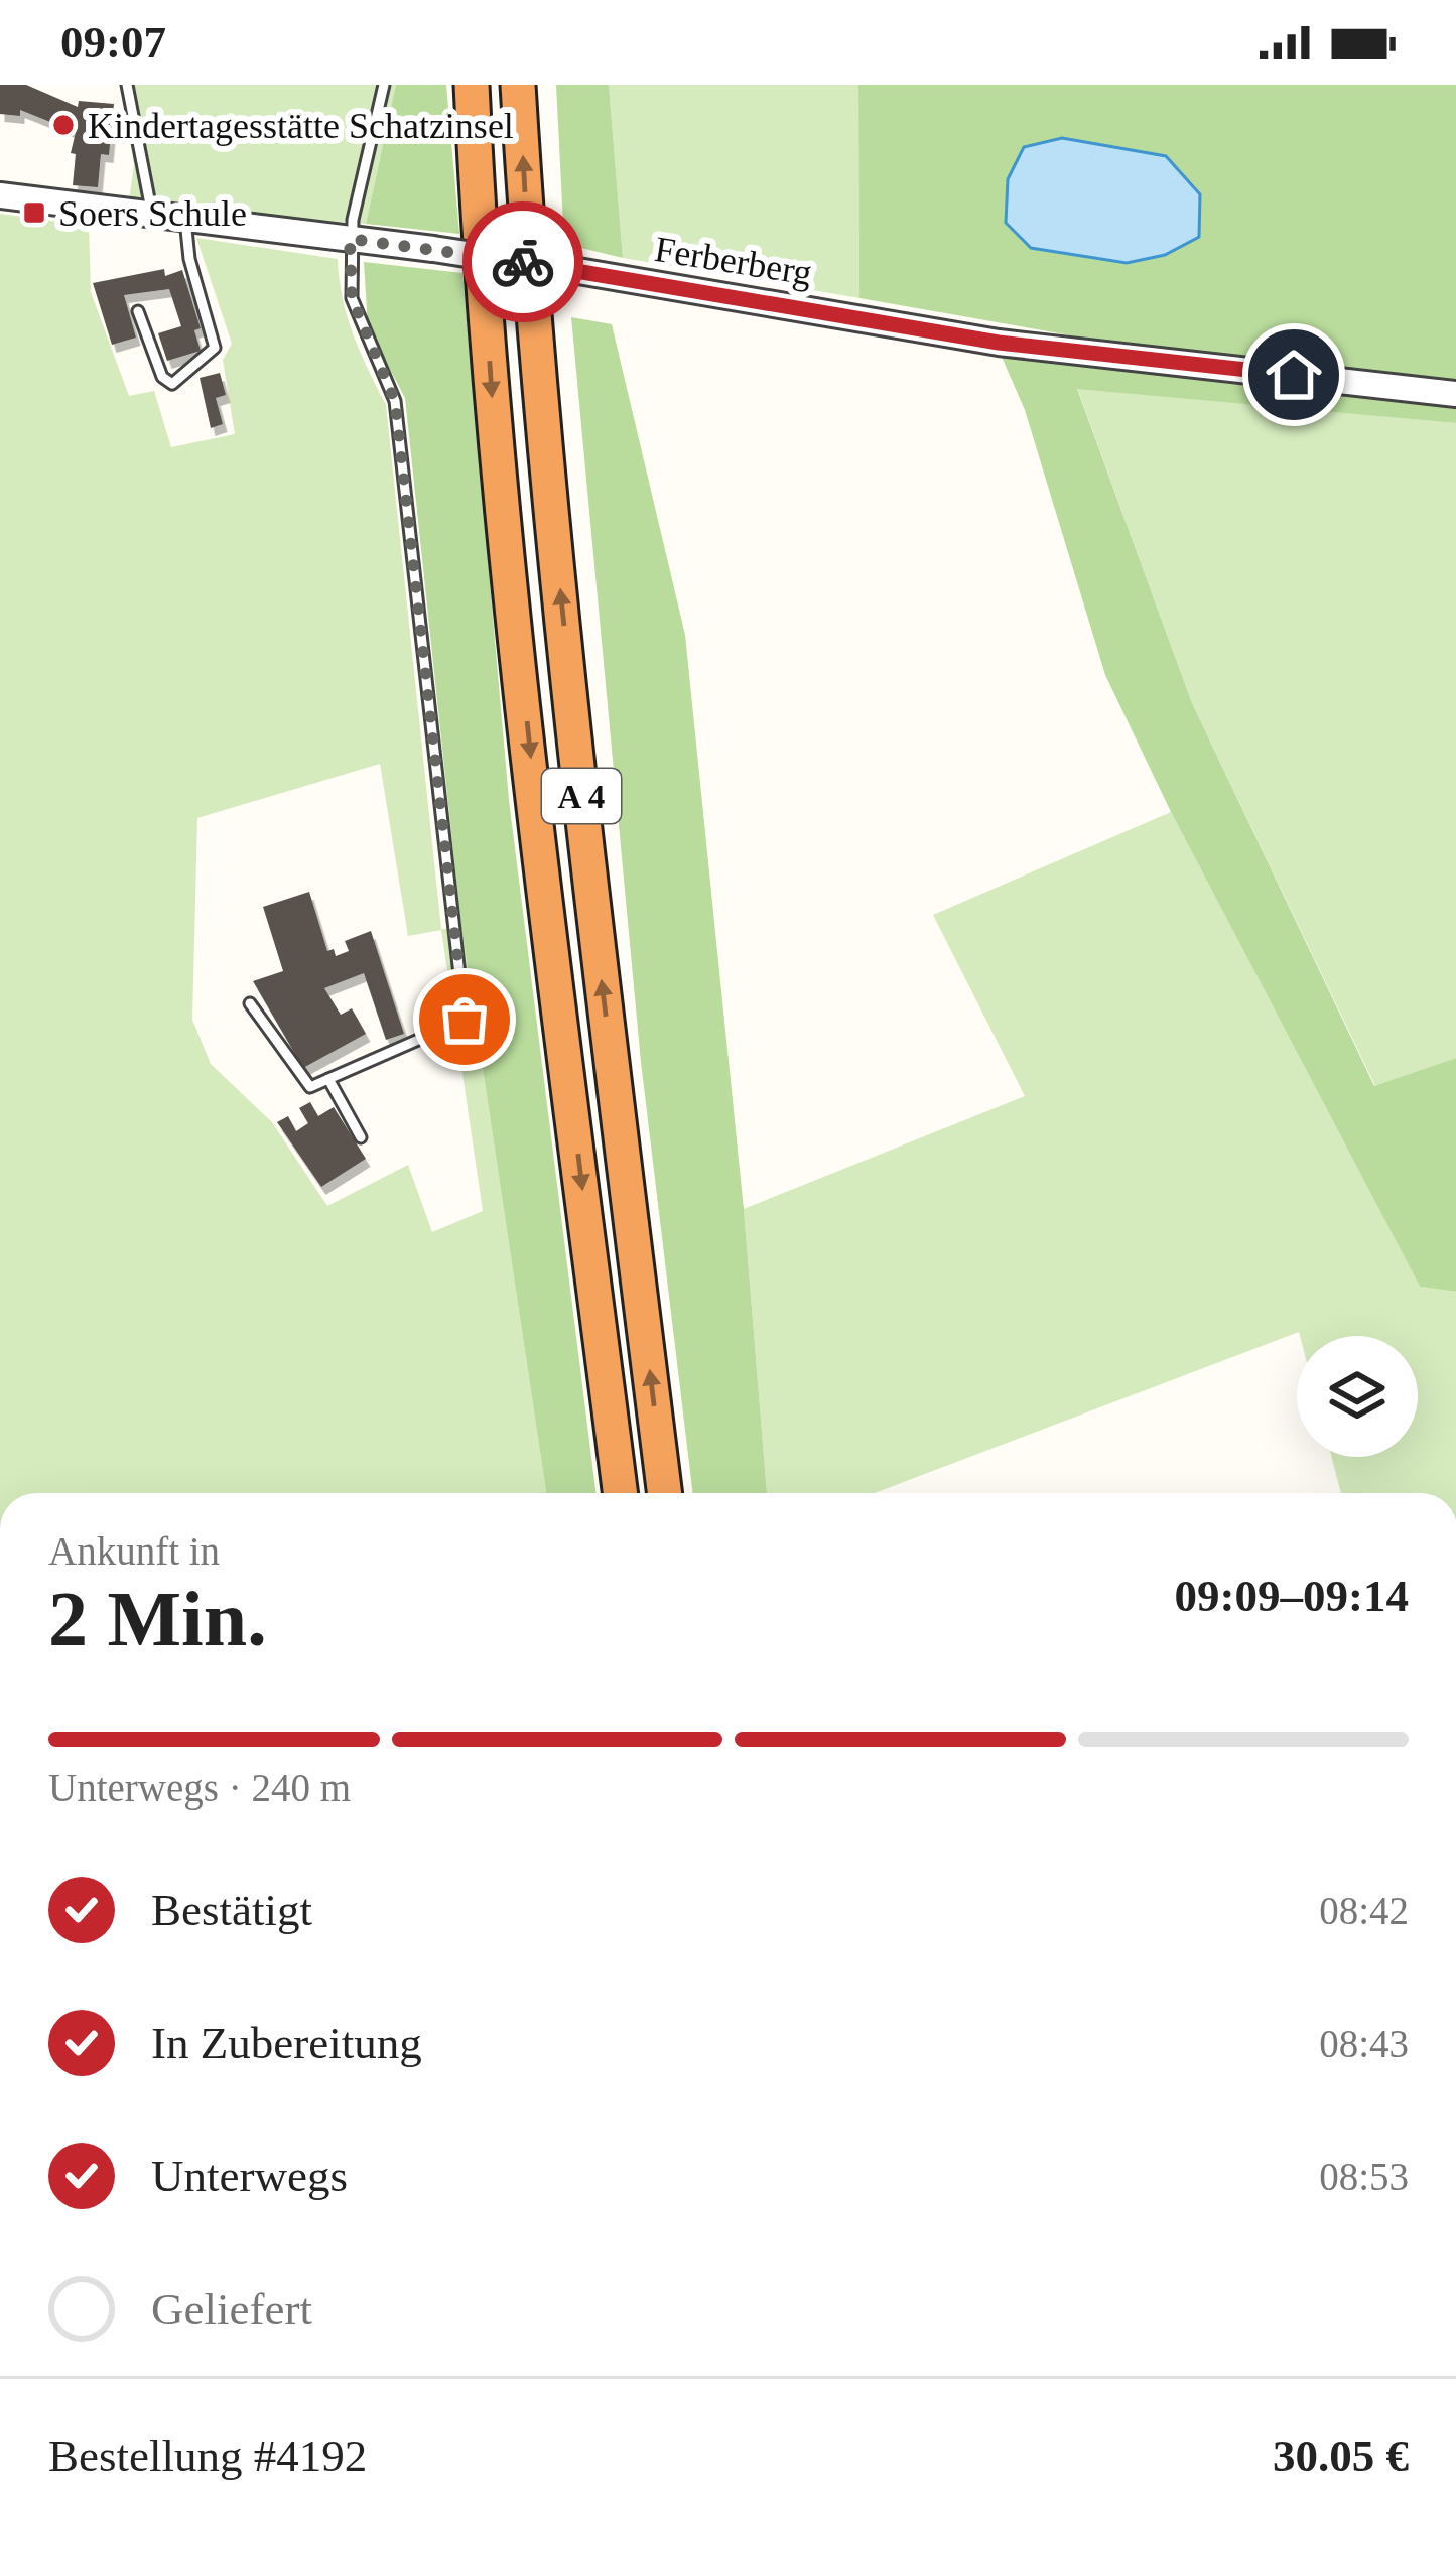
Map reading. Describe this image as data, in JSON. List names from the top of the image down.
{
  "streets": {
    "highway": ["A 4"],
    "street": ["Ferberberg"]
  },
  "places": {
    "other": ["Kindertagesstätte Schatzinsel"],
    "transit": ["Soers Schule"]
  },
  "page": {
    "status": "09:07",
    "heading": ["2 Min.", "Ankunft in", "09:09–09:14"],
    "panel": ["Bestellung #4192", "30.05 €"],
    "bar": "Unterwegs · 240 m",
    "list": [
      ["Bestätigt", "08:42"],
      ["In Zubereitung", "08:43"],
      ["Unterwegs", "08:53"],
      "Geliefert"
    ]
  }
}
